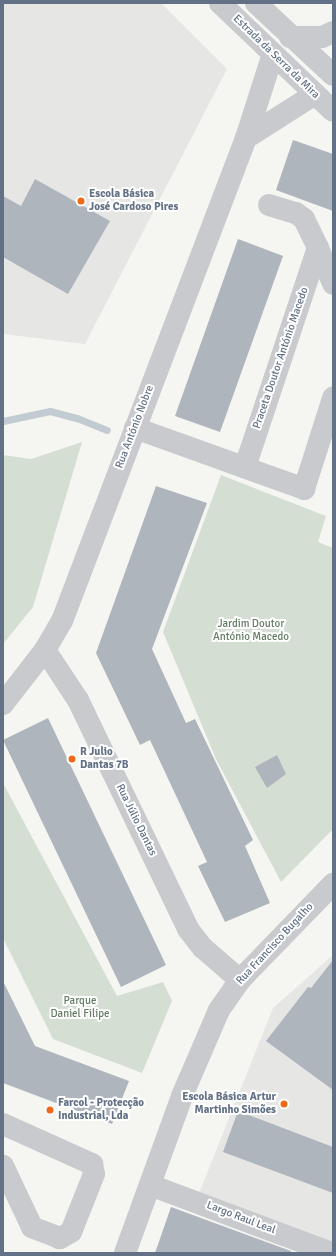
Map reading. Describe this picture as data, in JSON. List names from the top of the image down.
{
  "streets": {
    "street": [
      "Estrada da Serra da Mira",
      "Praceta Doutor António Macedo",
      "Rua António Nobre",
      "Rua Júlio Dantas",
      "Rua Francisco Bugalho",
      "Largo Raul Leal"
    ]
  },
  "crossings": [
    ["Estrada da Serra da Mira", "Rua António Nobre"],
    ["Rua António Nobre", "Rua Júlio Dantas"],
    ["Rua Júlio Dantas", "Rua Francisco Bugalho"],
    ["Rua Francisco Bugalho", "Largo Raul Leal"]
  ],
  "parks": ["Jardim Doutor António Macedo", "Parque Daniel Filipe"],
  "places": [
    "Escola Básica José Cardoso Pires",
    "R Julio Dantas 7B",
    "Escola Básica Artur Martinho Simões",
    "Farcol - Protecção Industrial, Lda"
  ]
}
